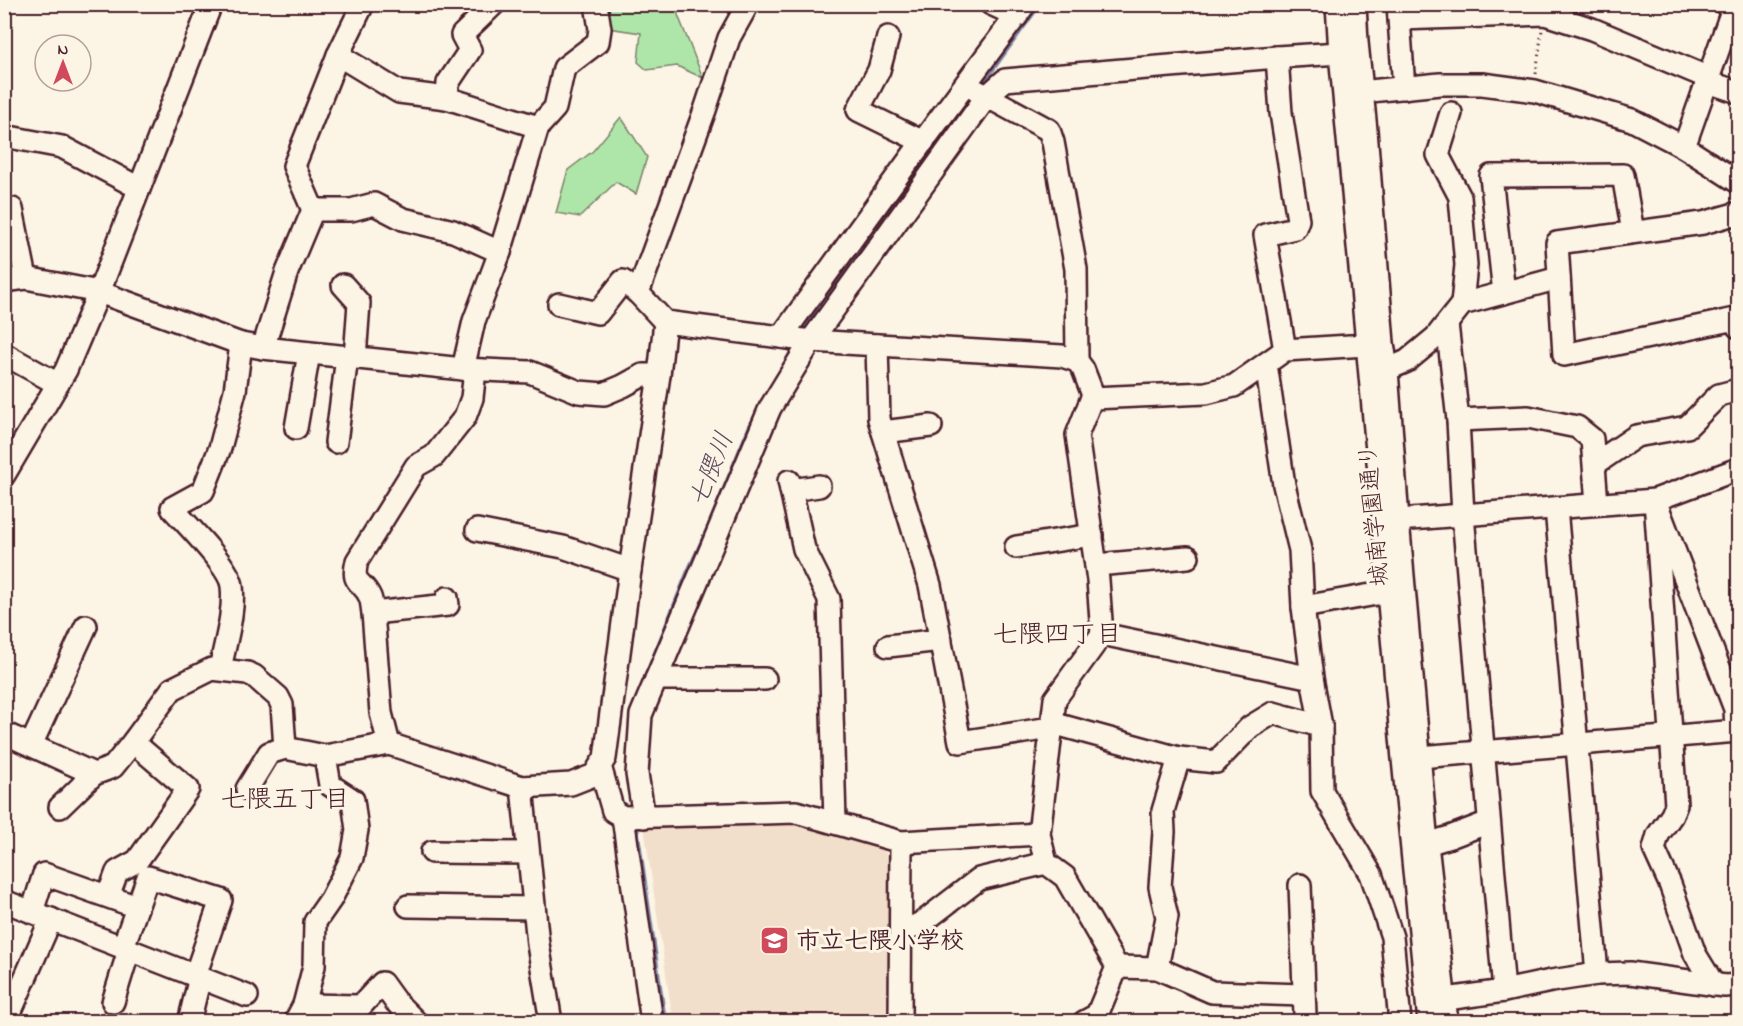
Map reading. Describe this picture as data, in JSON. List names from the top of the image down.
{
  "streets": {
    "street": ["城南学園通り"]
  },
  "districts": ["七隈四丁目", "七隈五丁目"],
  "water": ["七隈川"],
  "places": {
    "school or university": ["市立七隈小学校"]
  },
  "north": "top"
}
